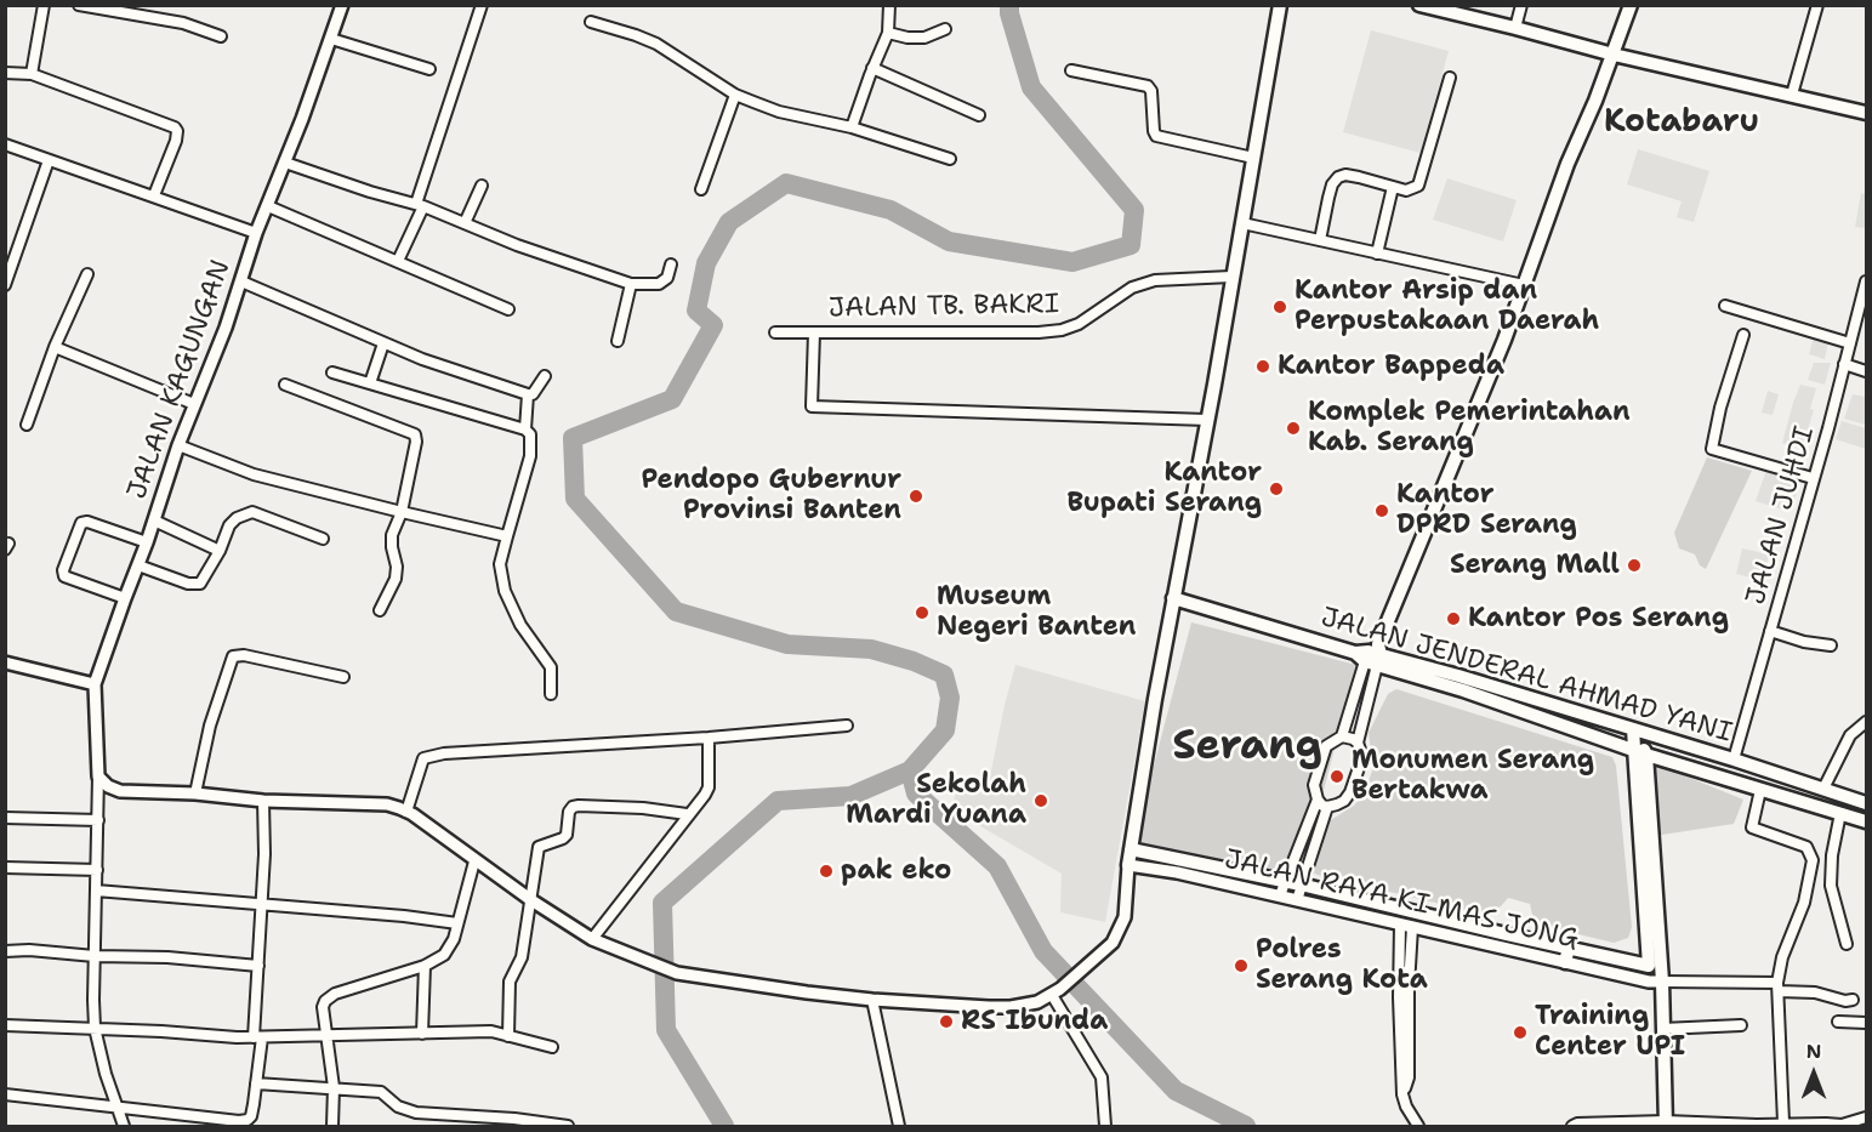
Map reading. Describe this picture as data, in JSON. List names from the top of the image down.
{
  "streets": {
    "main road": ["JALAN JENDERAL AHMAD YANI"],
    "street": [
      "JALAN TB. BAKRI",
      "JALAN KAGUNGAN",
      "JALAN JUHDI",
      "JALAN RAYA KI MAS JONG"
    ]
  },
  "crossings": [
    ["JALAN JUHDI", "JALAN JENDERAL AHMAD YANI"]
  ],
  "districts": ["Kotabaru", "Serang"],
  "places": [
    "Kantor Arsip dan Perpustakaan Daerah",
    "Kantor Bappeda",
    "Komplek Pemerintahan Kab. Serang",
    "Kantor Bupati Serang",
    "Pendopo Gubernur Provinsi Banten",
    "Kantor DPRD Serang",
    "Serang Mall",
    "Museum Negeri Banten",
    "Kantor Pos Serang",
    "Monumen Serang Bertakwa",
    "Sekolah Mardi Yuana",
    "pak eko",
    "Polres Serang Kota",
    "RS Ibunda",
    "Training Center UPI"
  ],
  "north": "top"
}
